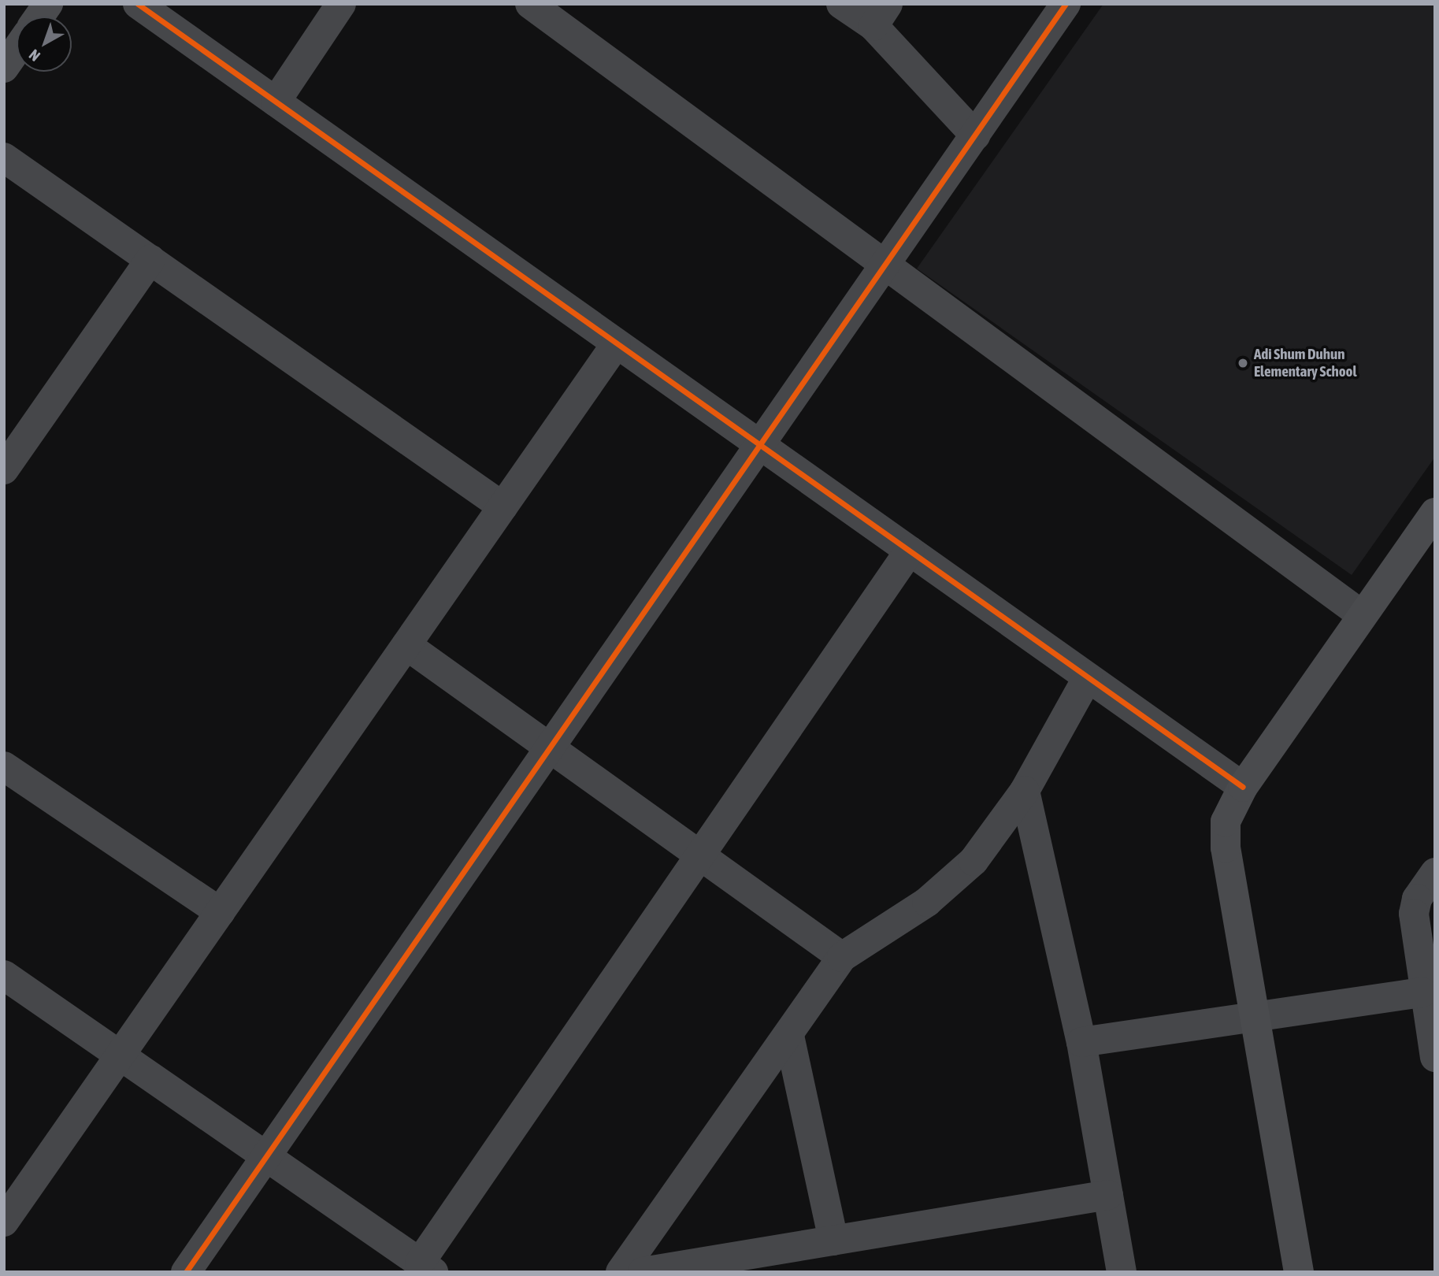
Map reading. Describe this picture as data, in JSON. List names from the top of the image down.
{
  "places": ["Adi Shum Duhun Elementary School"],
  "north": "bottom left"
}
